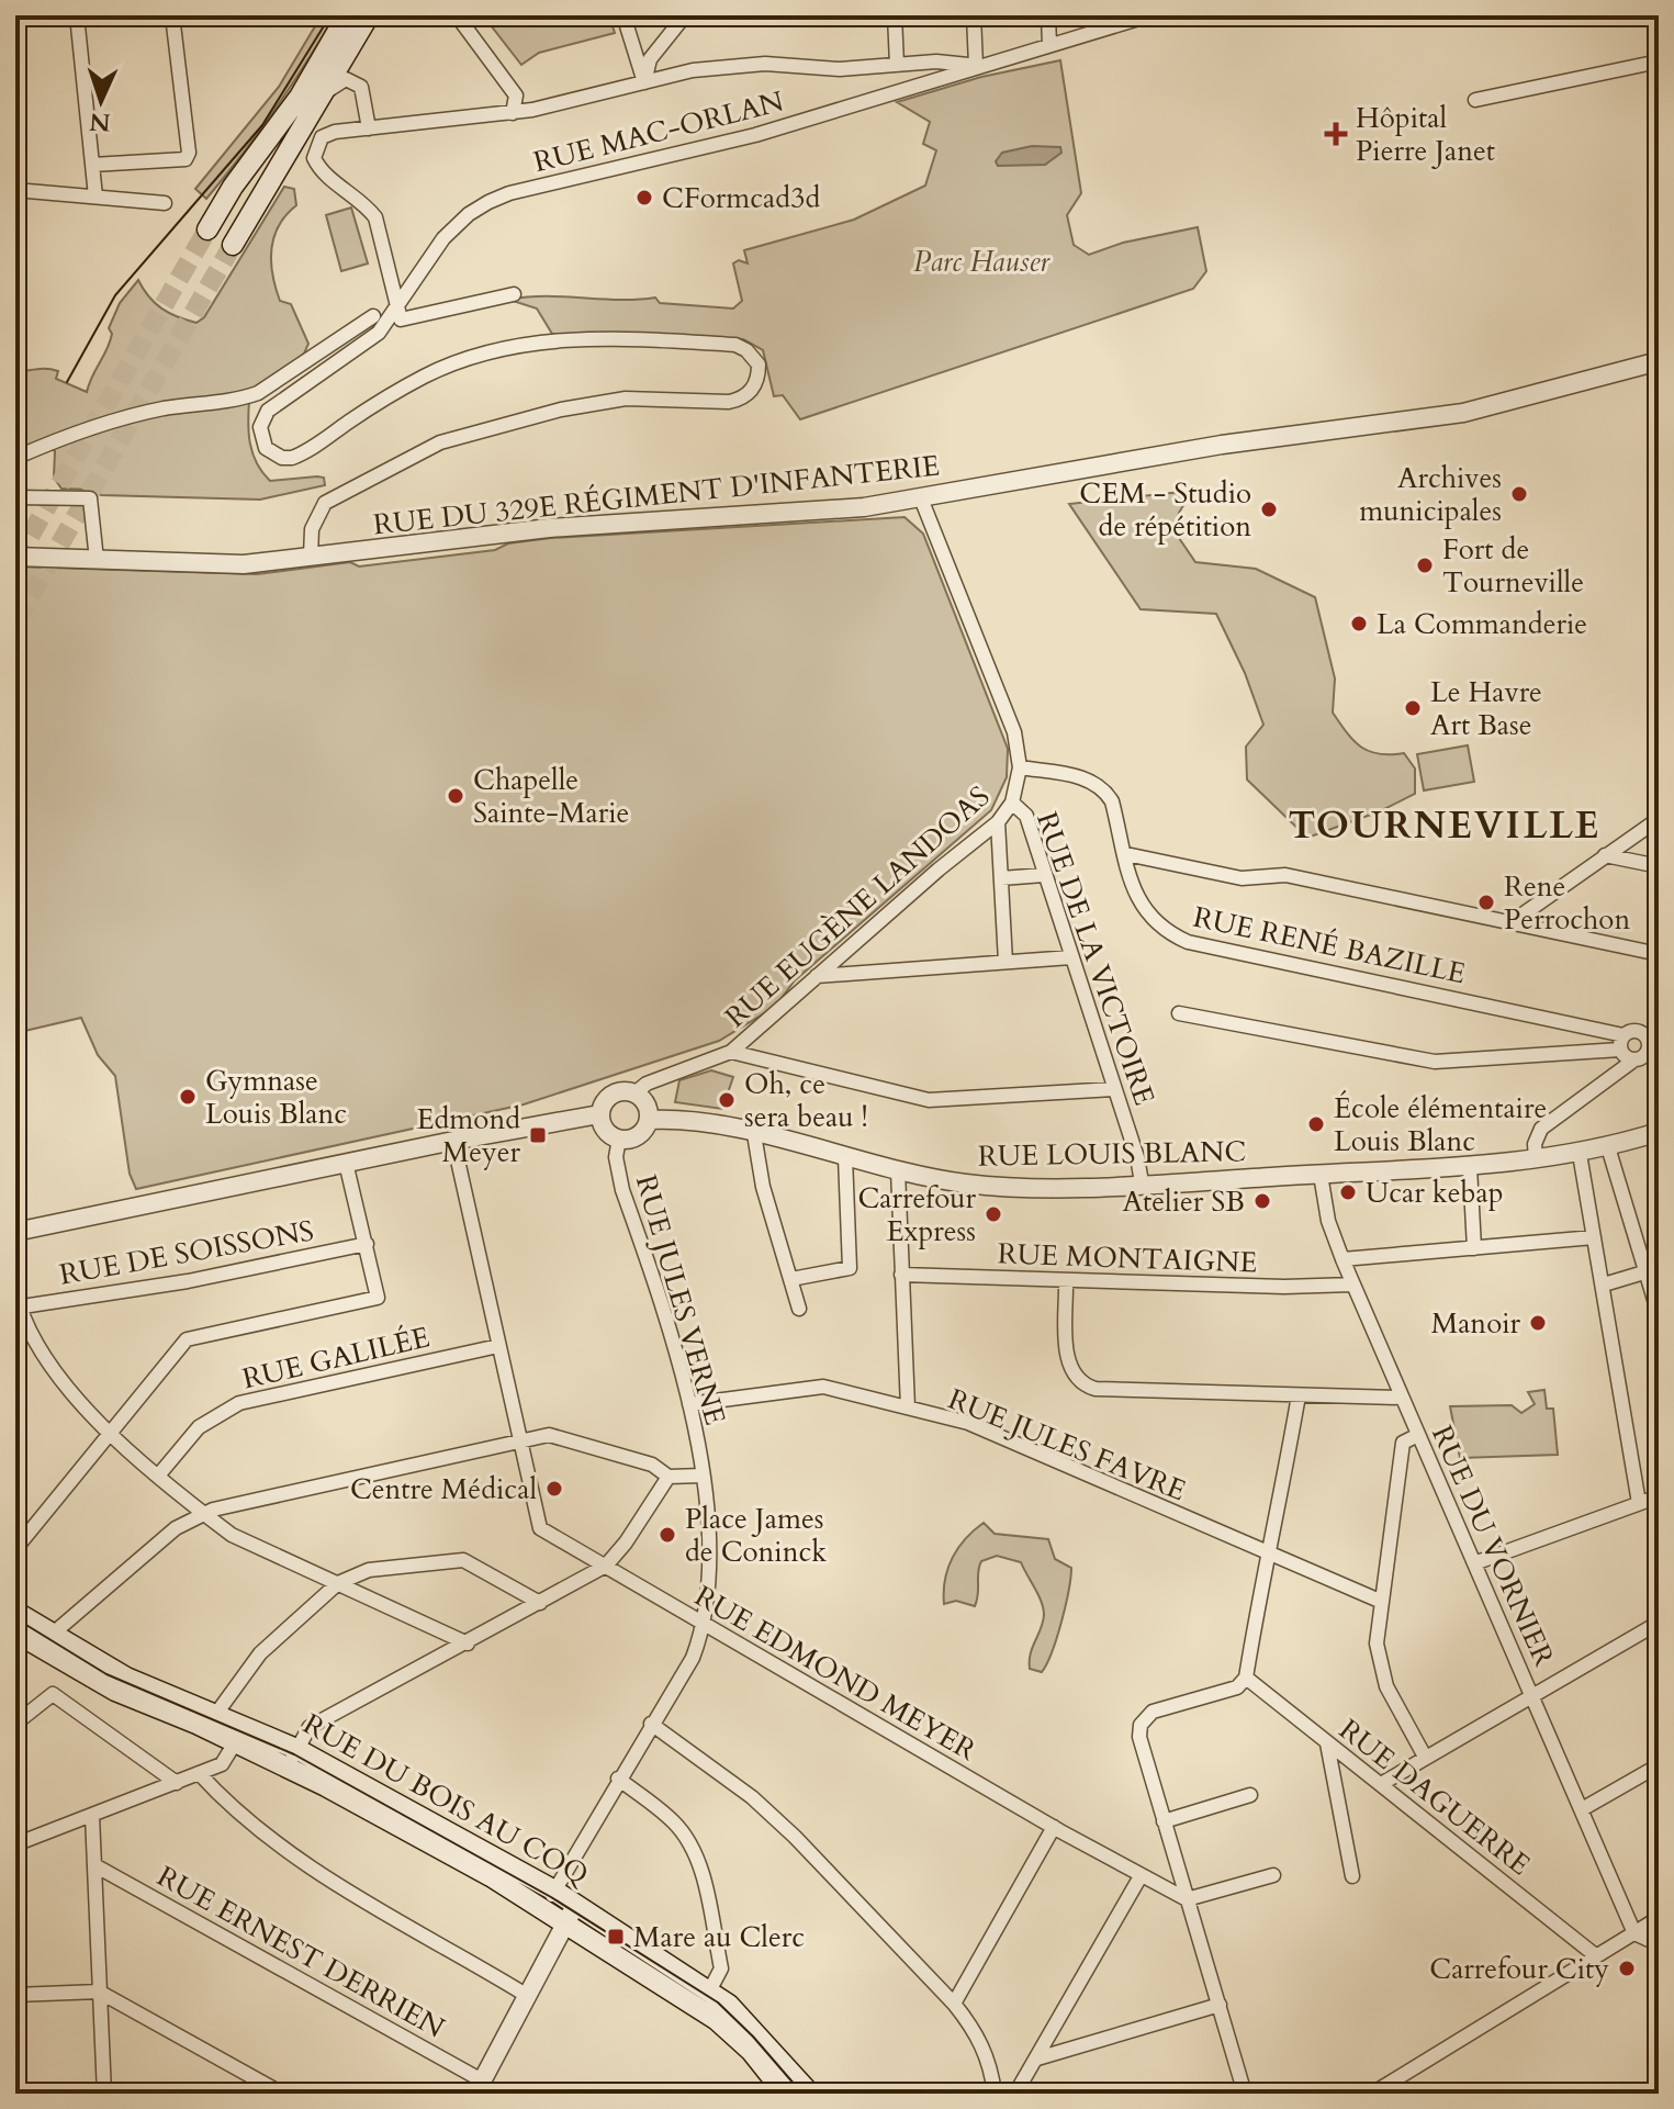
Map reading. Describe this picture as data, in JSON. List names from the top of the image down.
{
  "streets": {
    "main road": ["RUE DU BOIS AU COQ"],
    "street": [
      "RUE MAC-ORLAN",
      "RUE DU 329E RÉGIMENT D'INFANTERIE",
      "RUE EUGÈNE LANDOAS",
      "RUE RENÉ BAZILLE",
      "RUE DE LA VICTOIRE",
      "RUE LOUIS BLANC",
      "RUE DE SOISSONS",
      "RUE MONTAIGNE",
      "RUE JULES VERNE",
      "RUE GALILÉE",
      "RUE JULES FAVRE",
      "RUE DU VORNIER",
      "RUE EDMOND MEYER",
      "RUE DAGUERRE",
      "RUE ERNEST DERRIEN"
    ]
  },
  "crossings": [
    ["RUE MAC-ORLAN", "RUE DU 329E RÉGIMENT D'INFANTERIE"],
    ["RUE DU 329E RÉGIMENT D'INFANTERIE", "RUE EUGÈNE LANDOAS"],
    ["RUE EUGÈNE LANDOAS", "RUE RENÉ BAZILLE"],
    ["RUE EUGÈNE LANDOAS", "RUE DE LA VICTOIRE"],
    ["RUE EUGÈNE LANDOAS", "RUE LOUIS BLANC"],
    ["RUE EUGÈNE LANDOAS", "RUE JULES VERNE"],
    ["RUE DE LA VICTOIRE", "RUE LOUIS BLANC"],
    ["RUE LOUIS BLANC", "RUE JULES VERNE"],
    ["RUE LOUIS BLANC", "RUE DU VORNIER"],
    ["RUE MONTAIGNE", "RUE DU VORNIER"],
    ["RUE JULES VERNE", "RUE JULES FAVRE"],
    ["RUE GALILÉE", "RUE EDMOND MEYER"]
  ],
  "districts": ["TOURNEVILLE"],
  "parks": ["Parc Hauser"],
  "places": {
    "health": ["Hôpital Pierre Janet"],
    "other": [
      "CFormcad3d",
      "Archives municipales",
      "CEM - Studio de répétition",
      "Fort de Tourneville",
      "La Commanderie",
      "Le Havre Art Base",
      "Chapelle Sainte-Marie",
      "Rene Perrochon",
      "Gymnase Louis Blanc",
      "Oh, ce sera beau !",
      "École élémentaire Louis Blanc",
      "Ucar kebap",
      "Atelier SB",
      "Carrefour Express",
      "Manoir",
      "Centre Médical",
      "Place James de Coninck",
      "Carrefour City"
    ],
    "transit": ["Edmond Meyer", "Mare au Clerc"]
  },
  "north": "bottom"
}
